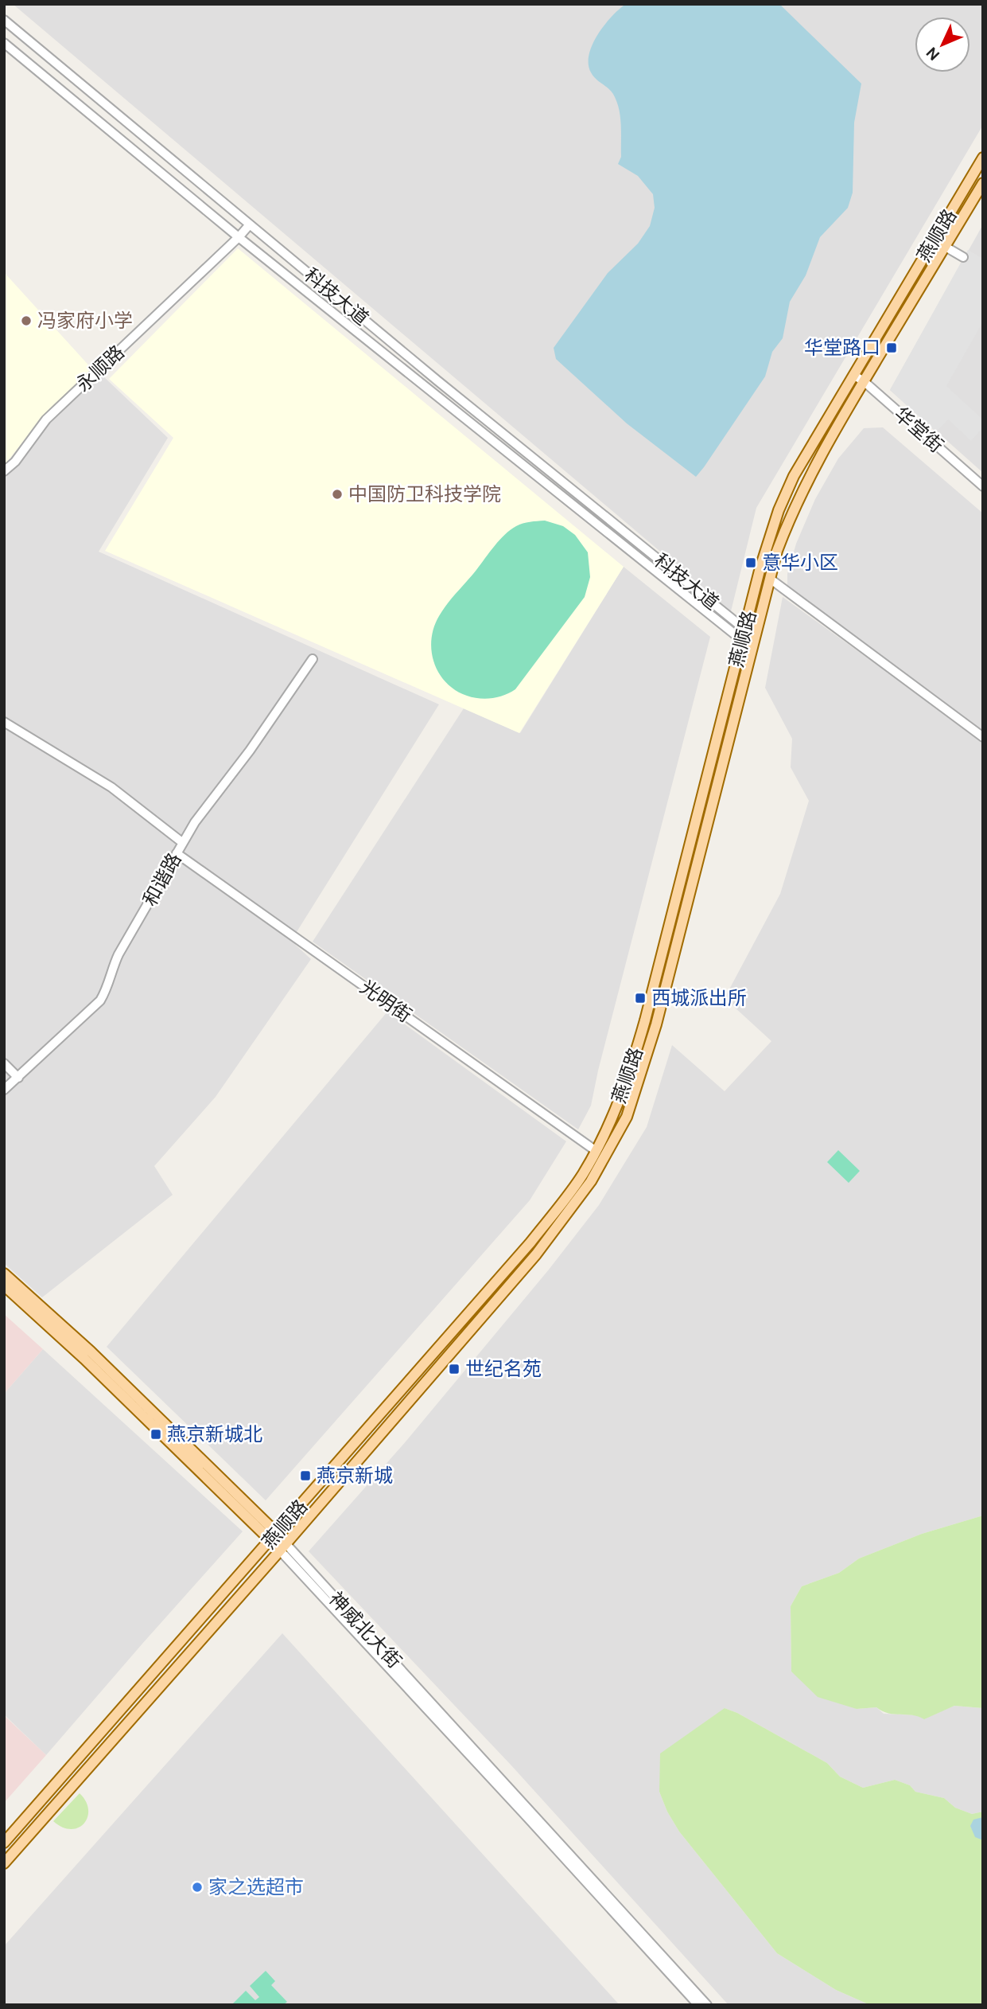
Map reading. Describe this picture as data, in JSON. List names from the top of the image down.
{
  "streets": {
    "main road": ["燕顺路", "神威北大街"],
    "street": [
      "科技大道",
      "永顺路",
      "华堂街",
      "和谐路",
      "光明街"
    ]
  },
  "crossings": [
    ["燕顺路", "科技大道"],
    ["燕顺路", "华堂街"],
    ["燕顺路", "光明街"],
    ["燕顺路", "神威北大街"],
    ["科技大道", "永顺路"],
    ["和谐路", "光明街"]
  ],
  "places": {
    "other": ["冯家府小学", "中国防卫科技学院", "家之选超市"],
    "transit": [
      "华堂路口",
      "意华小区",
      "西城派出所",
      "世纪名苑",
      "燕京新城北",
      "燕京新城"
    ]
  },
  "north": "bottom left"
}
